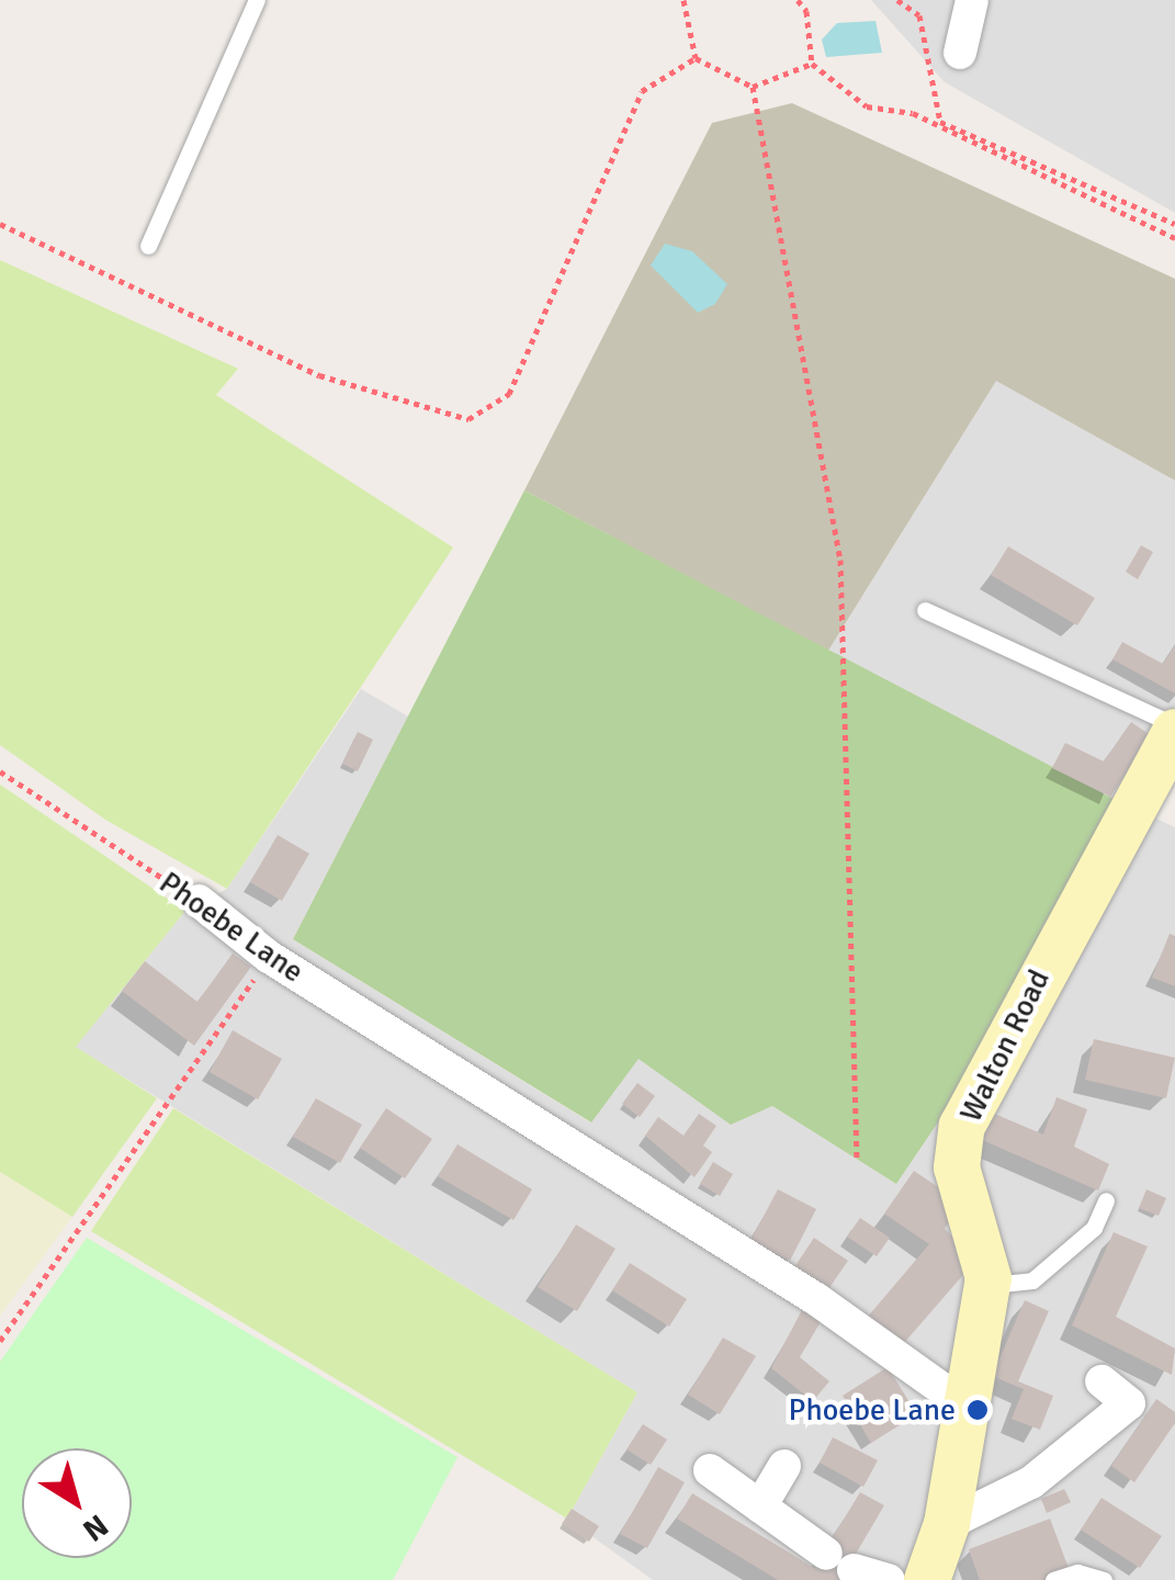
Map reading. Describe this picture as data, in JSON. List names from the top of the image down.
{
  "streets": {
    "street": ["Phoebe Lane", "Walton Road"]
  },
  "crossings": [
    ["Phoebe Lane", "Walton Road"]
  ],
  "places": ["Phoebe Lane"],
  "north": "bottom right"
}
